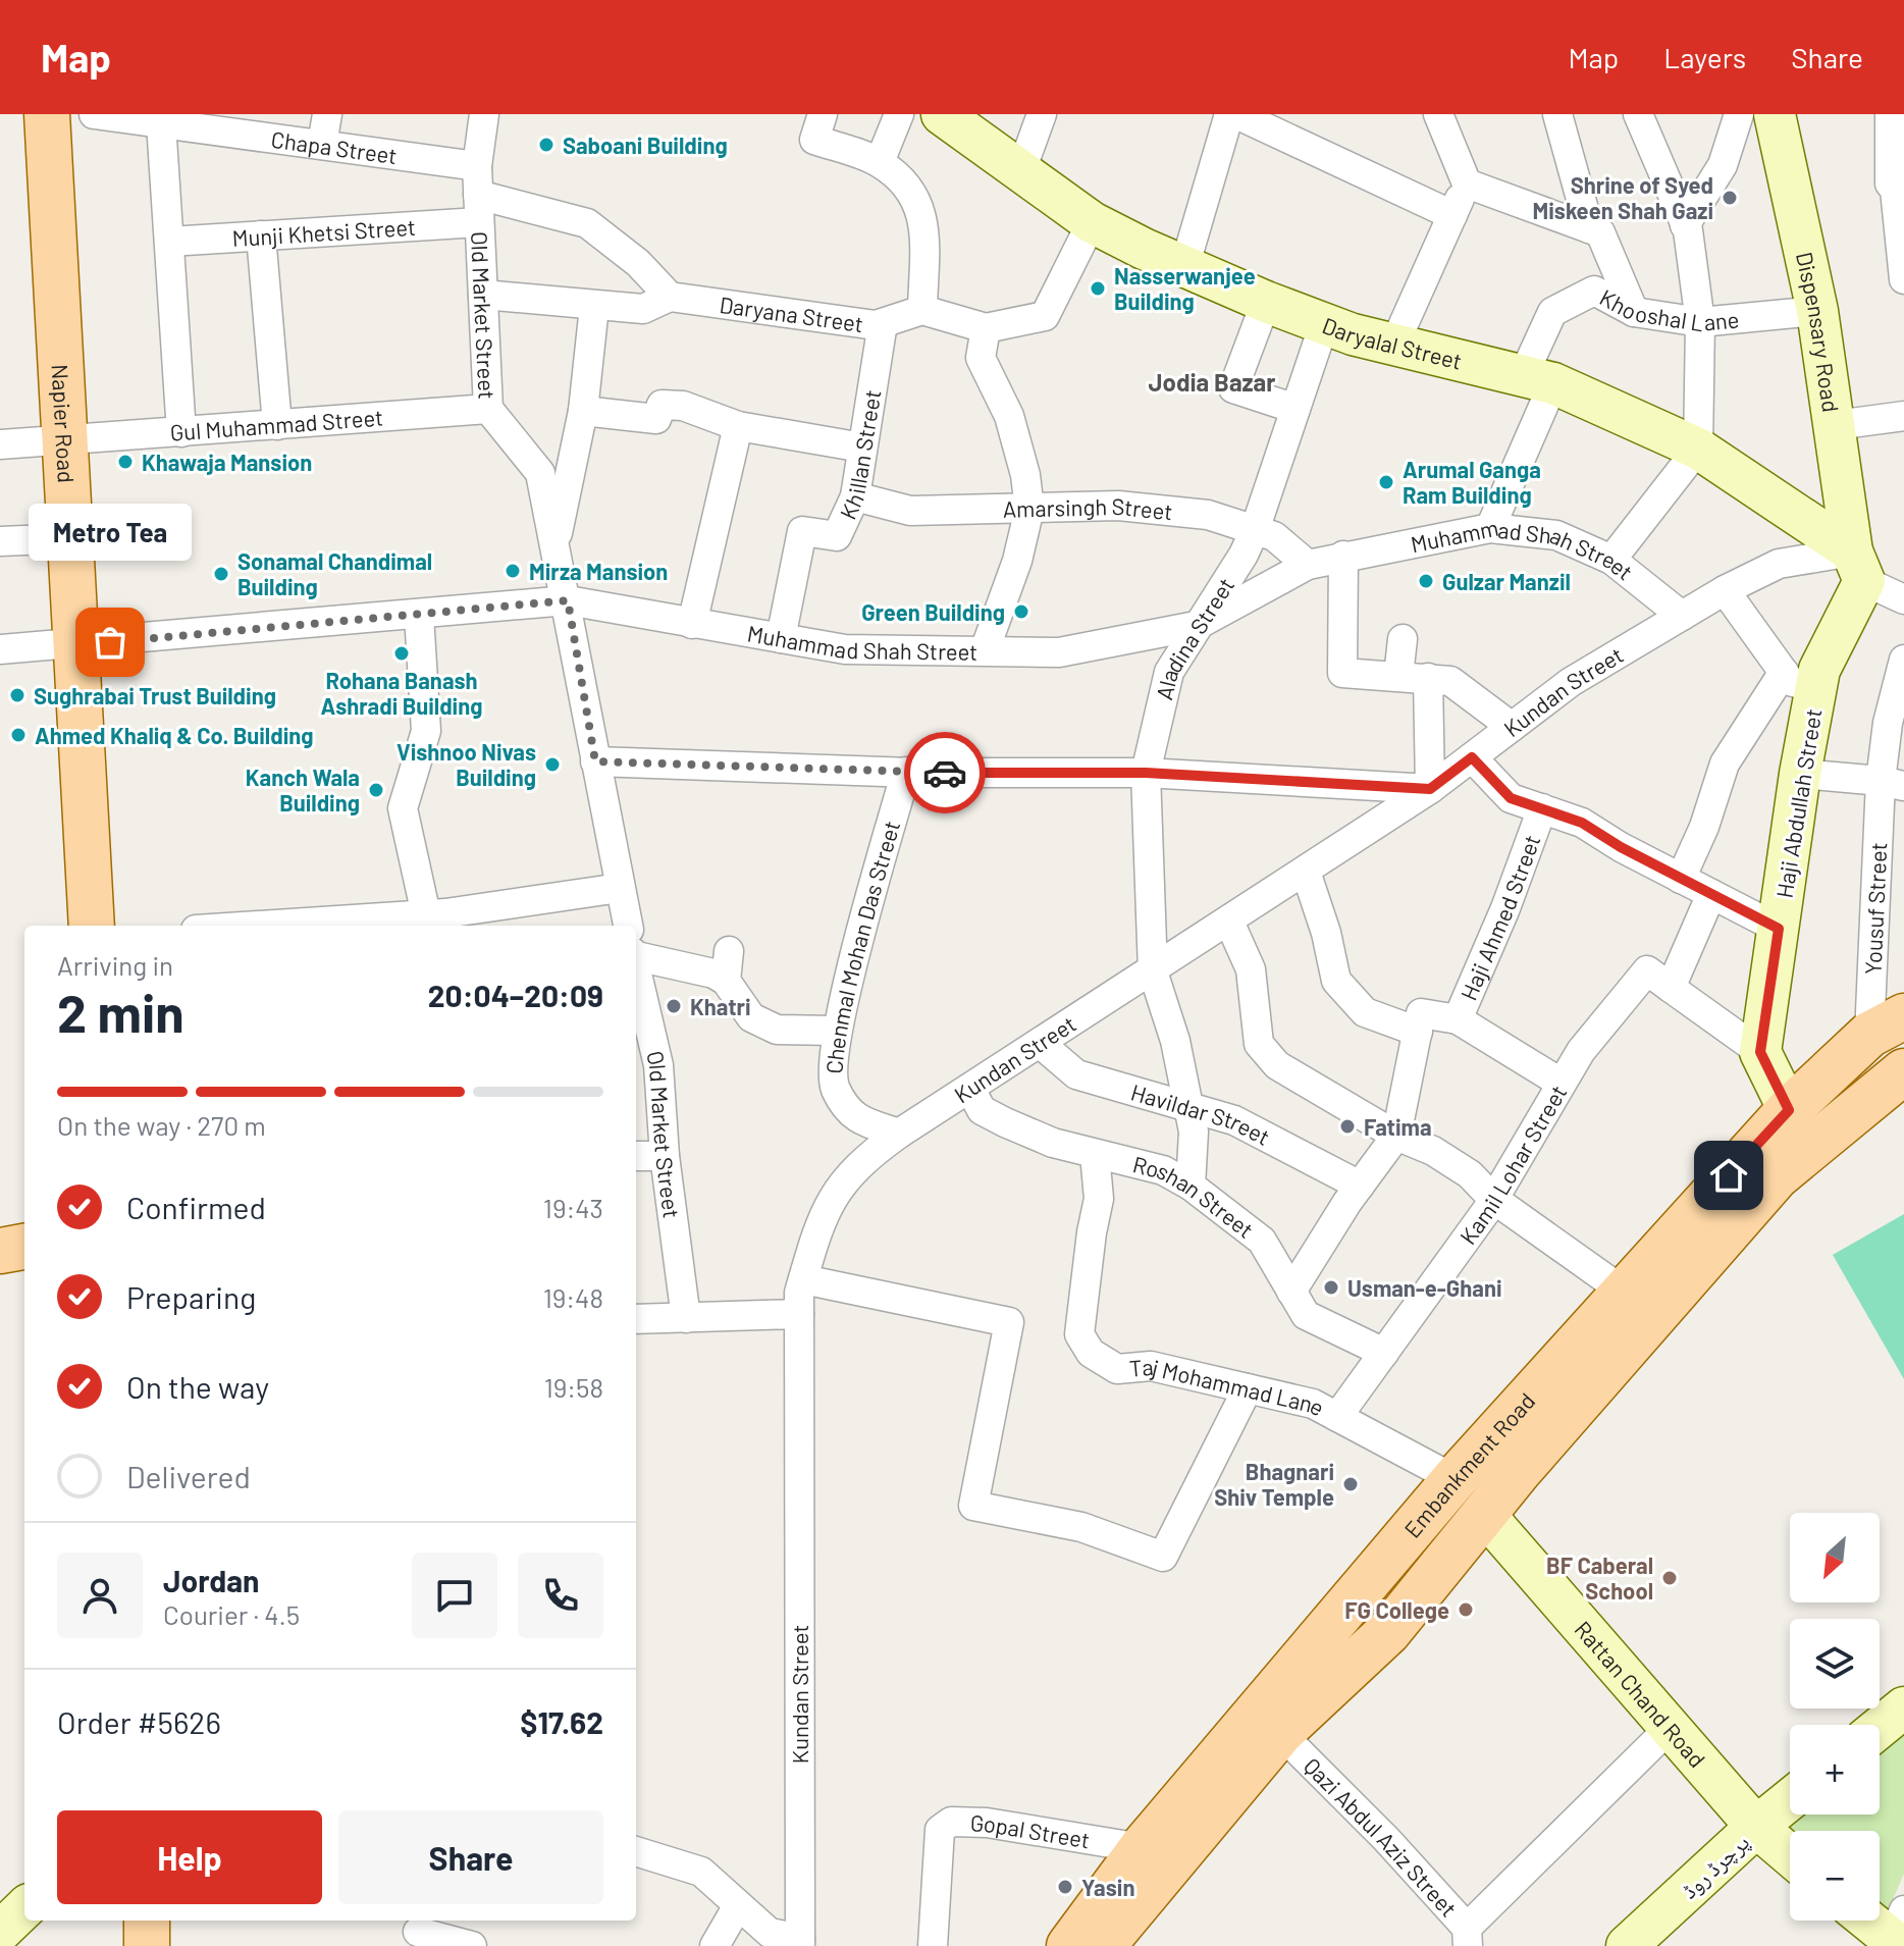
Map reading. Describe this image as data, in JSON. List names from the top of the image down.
{
  "streets": {
    "main road": ["Napier Road", "Embankment Road"],
    "street": [
      "Chapa Street",
      "Munji Khetsi Street",
      "Khooshal Lane",
      "Daryana Street",
      "Old Market Street",
      "Dispensary Road",
      "Daryalal Street",
      "Gul Muhammad Street",
      "Khillan Street",
      "Amarsingh Street",
      "Muhammad Shah Street",
      "Aladina Street",
      "Kundan Street",
      "Haji Abdullah Street",
      "Yousuf Street",
      "Haji Ahmed Street",
      "Chenmal Mohan Das Street",
      "Havildar Street",
      "Kamil Lohar Street",
      "Roshan Street",
      "Taj Mohammad Lane",
      "Rattan Chand Road",
      "Gopal Street",
      "Qazi Abdul Aziz Street",
      "پرچرڈ روڈ"
    ]
  },
  "crossings": [
    ["Chapa Street", "Old Market Street"],
    ["Munji Khetsi Street", "Old Market Street"],
    ["Khooshal Lane", "Dispensary Road"],
    ["Khooshal Lane", "Daryalal Street"],
    ["Khooshal Lane", "Muhammad Shah Street"],
    ["Daryana Street", "Old Market Street"],
    ["Daryana Street", "Khillan Street"],
    ["Old Market Street", "Gul Muhammad Street"],
    ["Old Market Street", "Muhammad Shah Street"],
    ["Dispensary Road", "Daryalal Street"],
    ["Dispensary Road", "Kundan Street"],
    ["Dispensary Road", "Haji Abdullah Street"],
    ["Daryalal Street", "Aladina Street"],
    ["Daryalal Street", "Kundan Street"],
    ["Daryalal Street", "Haji Abdullah Street"],
    ["Napier Road", "Gul Muhammad Street"],
    ["Napier Road", "Muhammad Shah Street"],
    ["Khillan Street", "Amarsingh Street"],
    ["Khillan Street", "Muhammad Shah Street"],
    ["Amarsingh Street", "Muhammad Shah Street"],
    ["Amarsingh Street", "Aladina Street"],
    ["Muhammad Shah Street", "Aladina Street"],
    ["Muhammad Shah Street", "Kundan Street"],
    ["Aladina Street", "Kundan Street"],
    ["Aladina Street", "Havildar Street"],
    ["Aladina Street", "Roshan Street"],
    ["Kundan Street", "Haji Abdullah Street"],
    ["Kundan Street", "Chenmal Mohan Das Street"],
    ["Kundan Street", "Havildar Street"],
    ["Kundan Street", "Roshan Street"],
    ["Yousuf Street", "Embankment Road"],
    ["Kamil Lohar Street", "Roshan Street"],
    ["Kamil Lohar Street", "Taj Mohammad Lane"],
    ["Roshan Street", "Taj Mohammad Lane"],
    ["Taj Mohammad Lane", "Embankment Road"],
    ["Embankment Road", "Rattan Chand Road"],
    ["Embankment Road", "Gopal Street"],
    ["Embankment Road", "Qazi Abdul Aziz Street"],
    ["Rattan Chand Road", "پرچرڈ روڈ"]
  ],
  "districts": ["Jodia Bazar"],
  "places": [
    "Saboani Building",
    "Shrine of Syed Miskeen Shah Gazi",
    "Nasserwanjee Building",
    "Khawaja Mansion",
    "Arumal Ganga Ram Building",
    "Mirza Mansion",
    "Sonamal Chandimal Building",
    "Gulzar Manzil",
    "Green Building",
    "Metro Tea",
    "Rohana Banash Ashradi Building",
    "Sughrabai Trust Building",
    "Ahmed Khaliq & Co. Building",
    "Vishnoo Nivas Building",
    "Kanch Wala Building",
    "Khatri",
    "Fatima",
    "Usman-e-Ghani",
    "Bhagnari Shiv Temple",
    "BF Caberal School",
    "FG College",
    "Yasin"
  ],
  "north": "bottom left",
  "page": {
    "header": "Map",
    "nav": ["Map", "Layers", "Share"],
    "bubble": "Metro Tea",
    "heading": ["2 min", "Arriving in", "20:04–20:09"],
    "panel": [
      "Jordan",
      "Courier · 4.5",
      "Order #5626",
      "$17.62"
    ],
    "bar": "On the way · 270 m",
    "list": [
      ["Confirmed", "19:43"],
      ["Preparing", "19:48"],
      ["On the way", "19:58"],
      "Delivered"
    ],
    "map_buttons": ["+", "−"],
    "buttons": ["Help", "Share"]
  }
}
